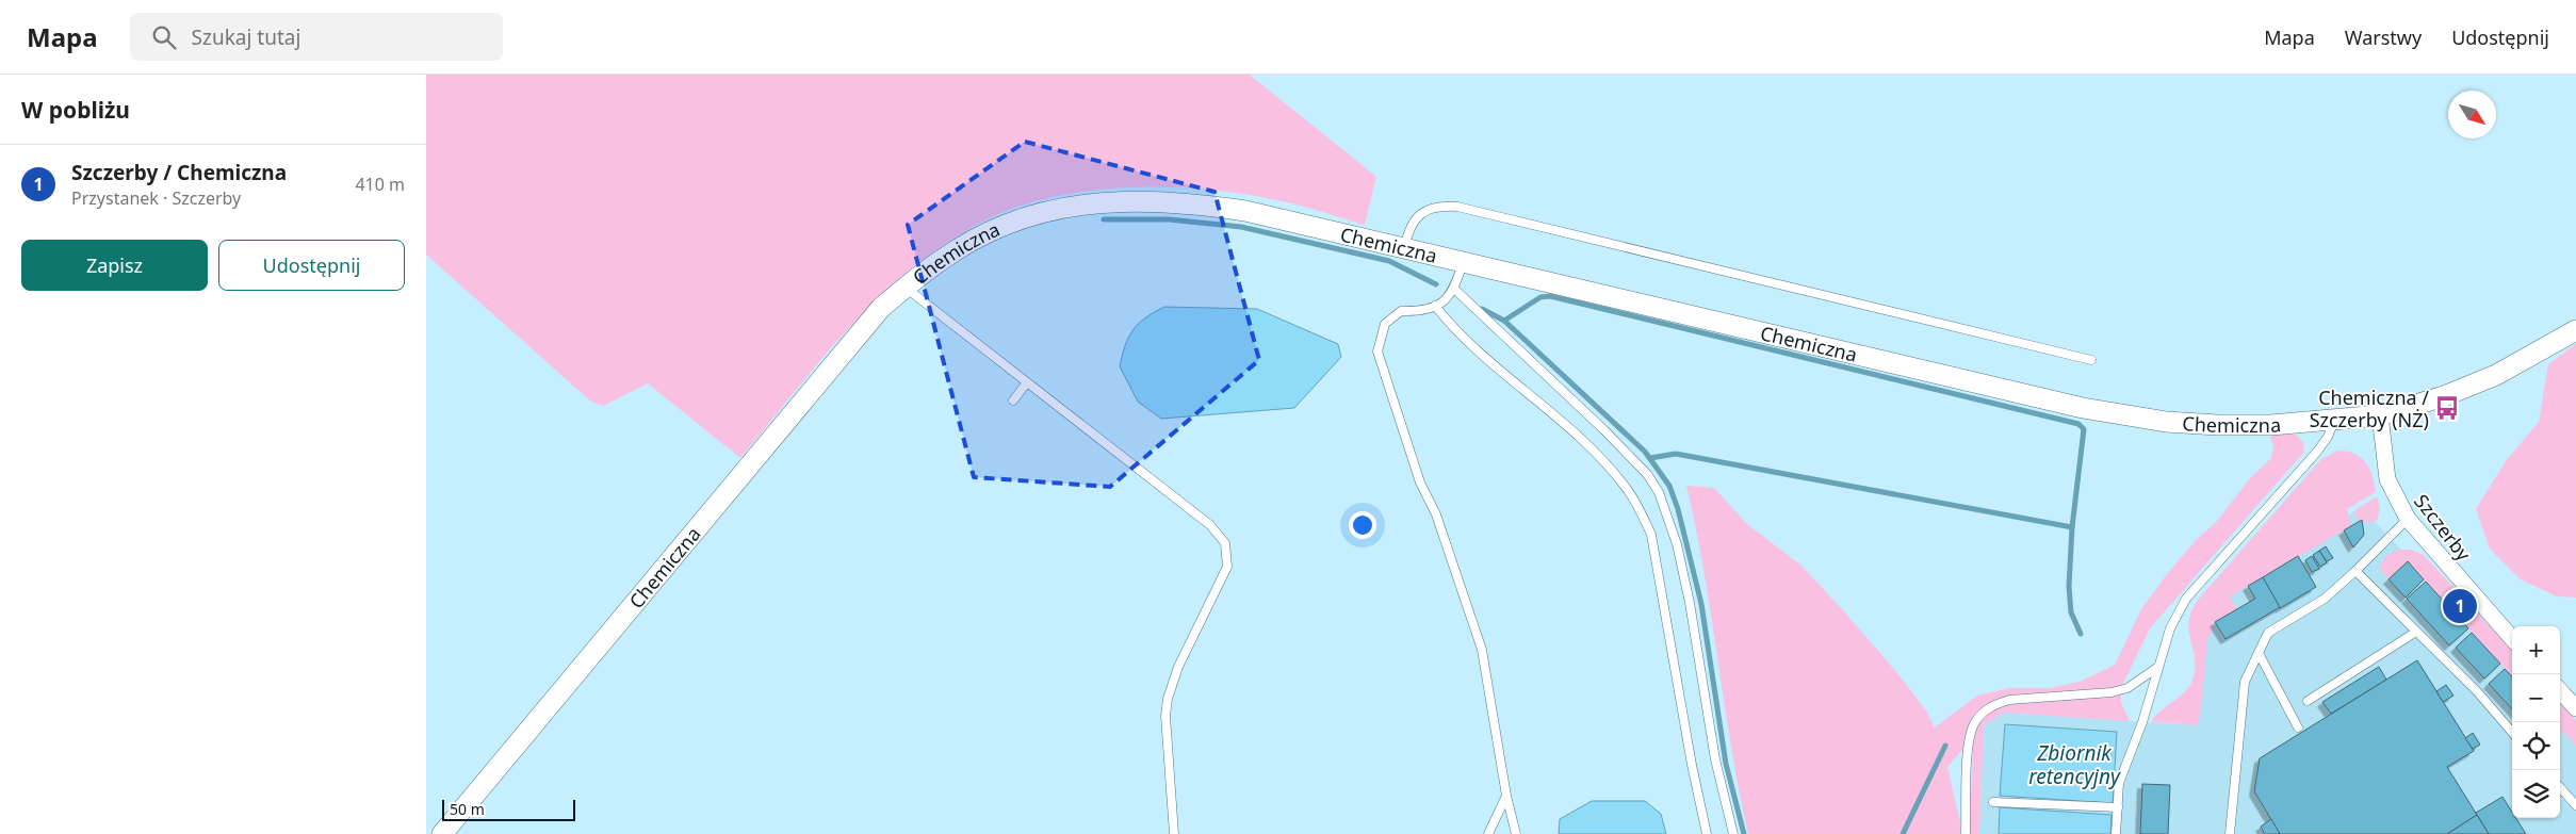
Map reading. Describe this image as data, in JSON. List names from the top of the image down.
{
  "streets": {
    "street": ["Chemiczna", "Szczerby"]
  },
  "crossings": [
    ["Chemiczna", "Szczerby"]
  ],
  "water": ["Zbiornik retencyjny"],
  "places": {
    "bus stop": ["Chemiczna / Szczerby (NŻ)"]
  },
  "scale_bar": "50 m",
  "north": "bottom right",
  "page": {
    "header": "Mapa",
    "search": "Szukaj tutaj",
    "nav": ["Mapa", "Warstwy", "Udostępnij"],
    "heading": "W pobliżu",
    "list": [
      {
        "mark": "1",
        "name": "Szczerby / Chemiczna",
        "note": "Przystanek · Szczerby",
        "value": "410 m"
      }
    ],
    "buttons": ["Zapisz", "Udostępnij"],
    "pins": "1",
    "map_buttons": ["+", "−"],
    "scale": "50 m"
  }
}
